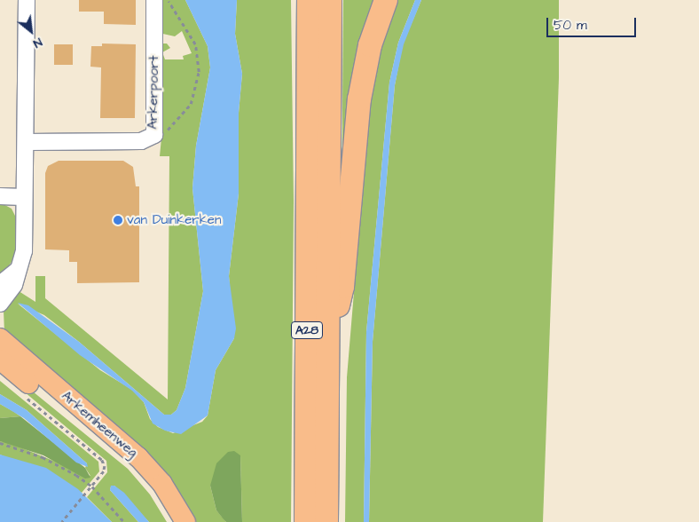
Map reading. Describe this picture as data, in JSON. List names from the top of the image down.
{
  "streets": {
    "highway": ["A28"],
    "main road": ["Arkemheenweg"],
    "street": ["Arkerpoort"]
  },
  "places": ["van Duinkerken"],
  "scale_bar": "50 m",
  "north": "bottom right"
}
